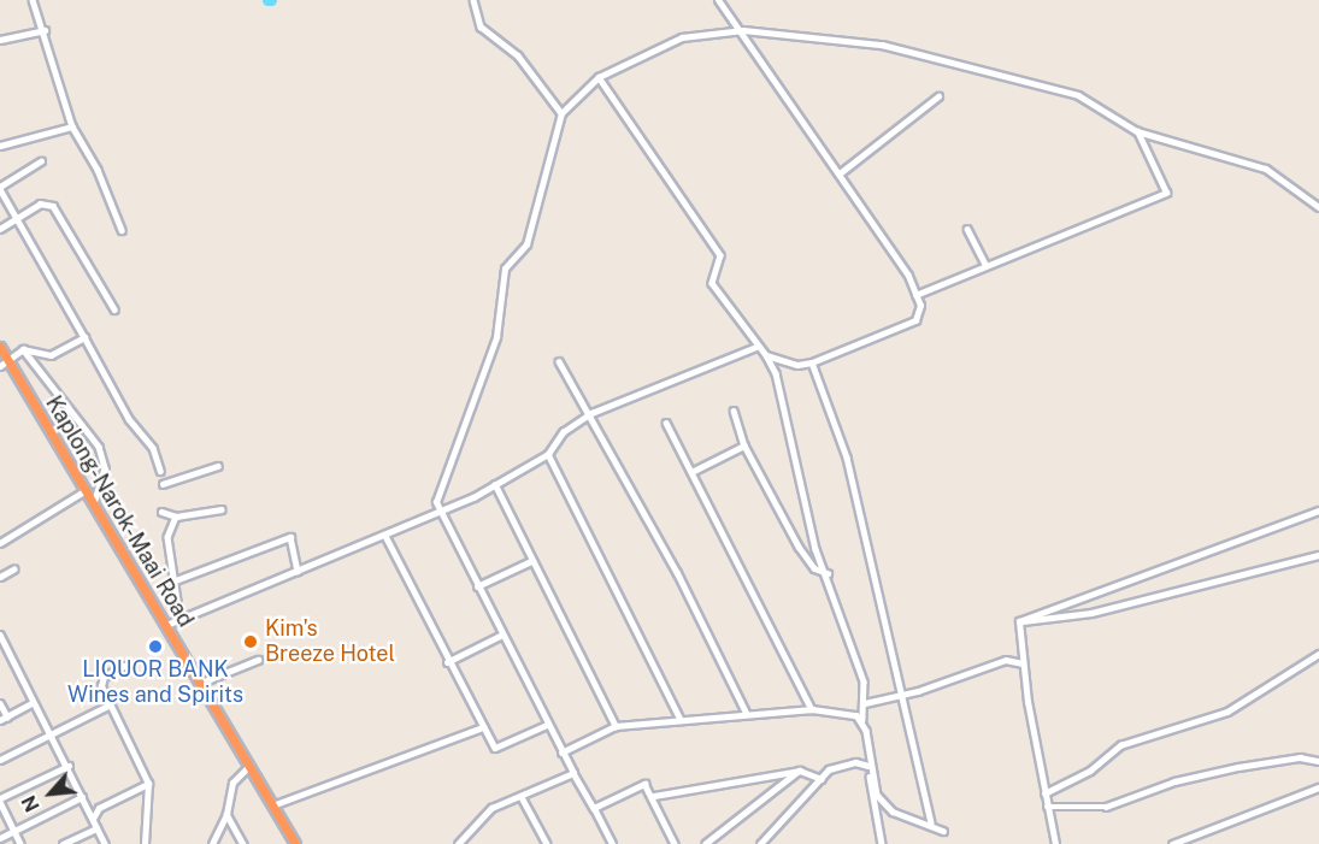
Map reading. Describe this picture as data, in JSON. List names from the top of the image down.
{
  "streets": {
    "highway": ["Kaplong-Narok-Maai Road"]
  },
  "places": ["Kim's Breeze Hotel", "LIQUOR BANK Wines and Spirits"],
  "north": "bottom left"
}
